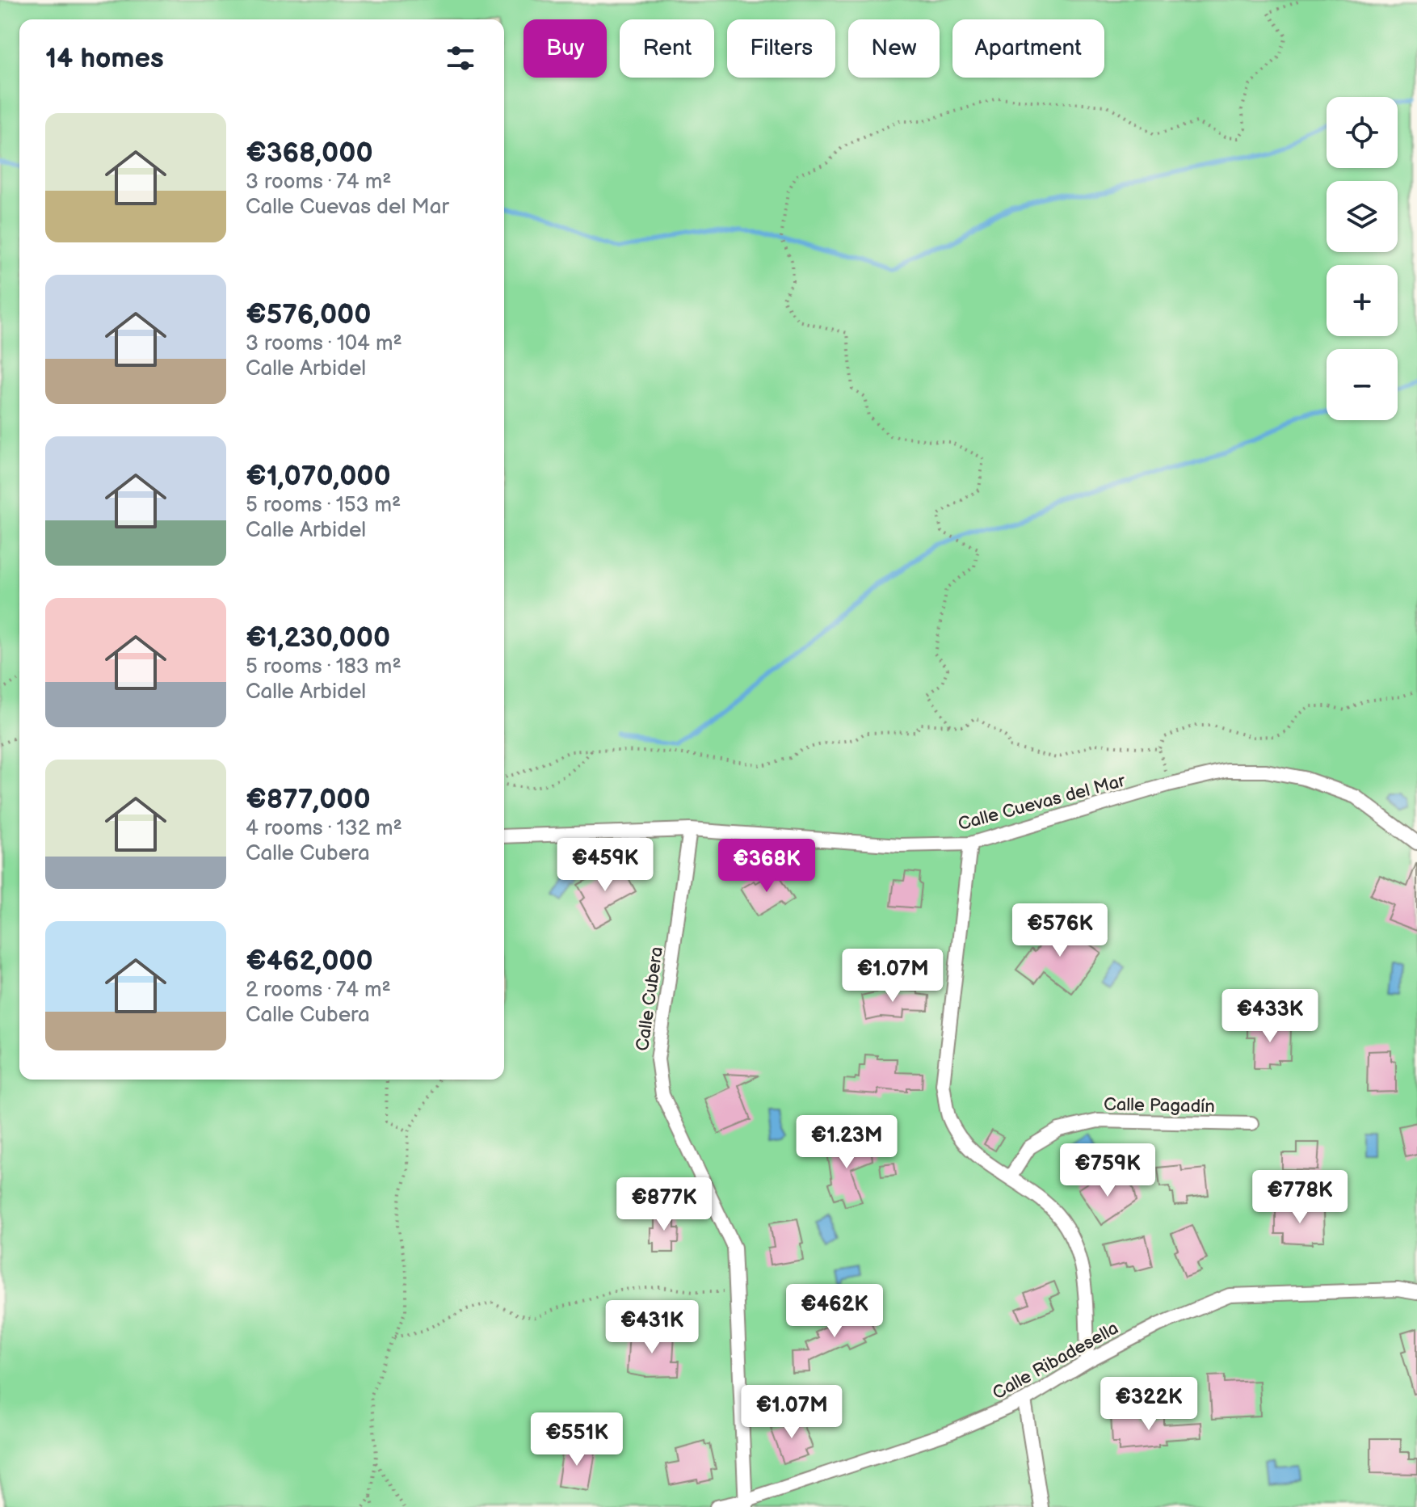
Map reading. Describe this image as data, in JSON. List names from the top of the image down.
{
  "streets": {
    "street": [
      "Calle Cuevas del Mar",
      "Calle Cubera",
      "Calle Pagadín",
      "Calle Ribadesella"
    ]
  },
  "crossings": [
    ["Calle Cuevas del Mar", "Calle Cubera"],
    ["Calle Cubera", "Calle Ribadesella"]
  ],
  "page": {
    "chip": [
      "Buy",
      "Rent",
      "Filters",
      "New",
      "Apartment"
    ],
    "heading": "14 homes",
    "map_buttons": ["+", "−"],
    "list": [
      {
        "name": "€368,000",
        "note": "3 rooms · 74 m² · Calle Cuevas del Mar"
      },
      {
        "name": "€576,000",
        "note": "3 rooms · 104 m² · Calle Arbidel"
      },
      {
        "name": "€1,070,000",
        "note": "5 rooms · 153 m² · Calle Arbidel"
      },
      {
        "name": "€1,230,000",
        "note": "5 rooms · 183 m² · Calle Arbidel"
      },
      {
        "name": "€877,000",
        "note": "4 rooms · 132 m² · Calle Cubera"
      },
      {
        "name": "€462,000",
        "note": "2 rooms · 74 m² · Calle Cubera"
      }
    ],
    "price": [
      "€459K",
      "€368K",
      "€576K",
      "€1.07M",
      "€433K",
      "€1.23M",
      "€759K",
      "€778K",
      "€877K",
      "€462K",
      "€431K",
      "€322K",
      "€1.07M",
      "€551K"
    ]
  }
}
